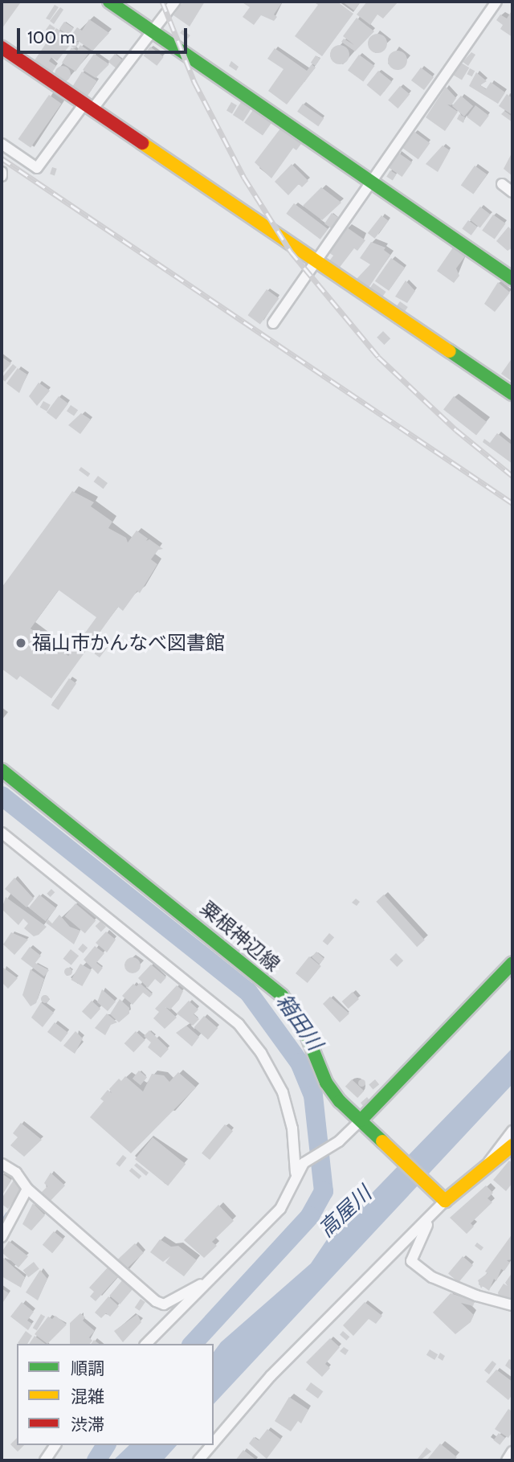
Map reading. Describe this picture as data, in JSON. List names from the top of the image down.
{
  "streets": {
    "street": ["粟根神辺線"]
  },
  "water": ["箱田川", "高屋川"],
  "places": ["福山市かんなべ図書館"],
  "legend": ["順調", "混雑", "渋滞"],
  "scale_bar": "100 m"
}
